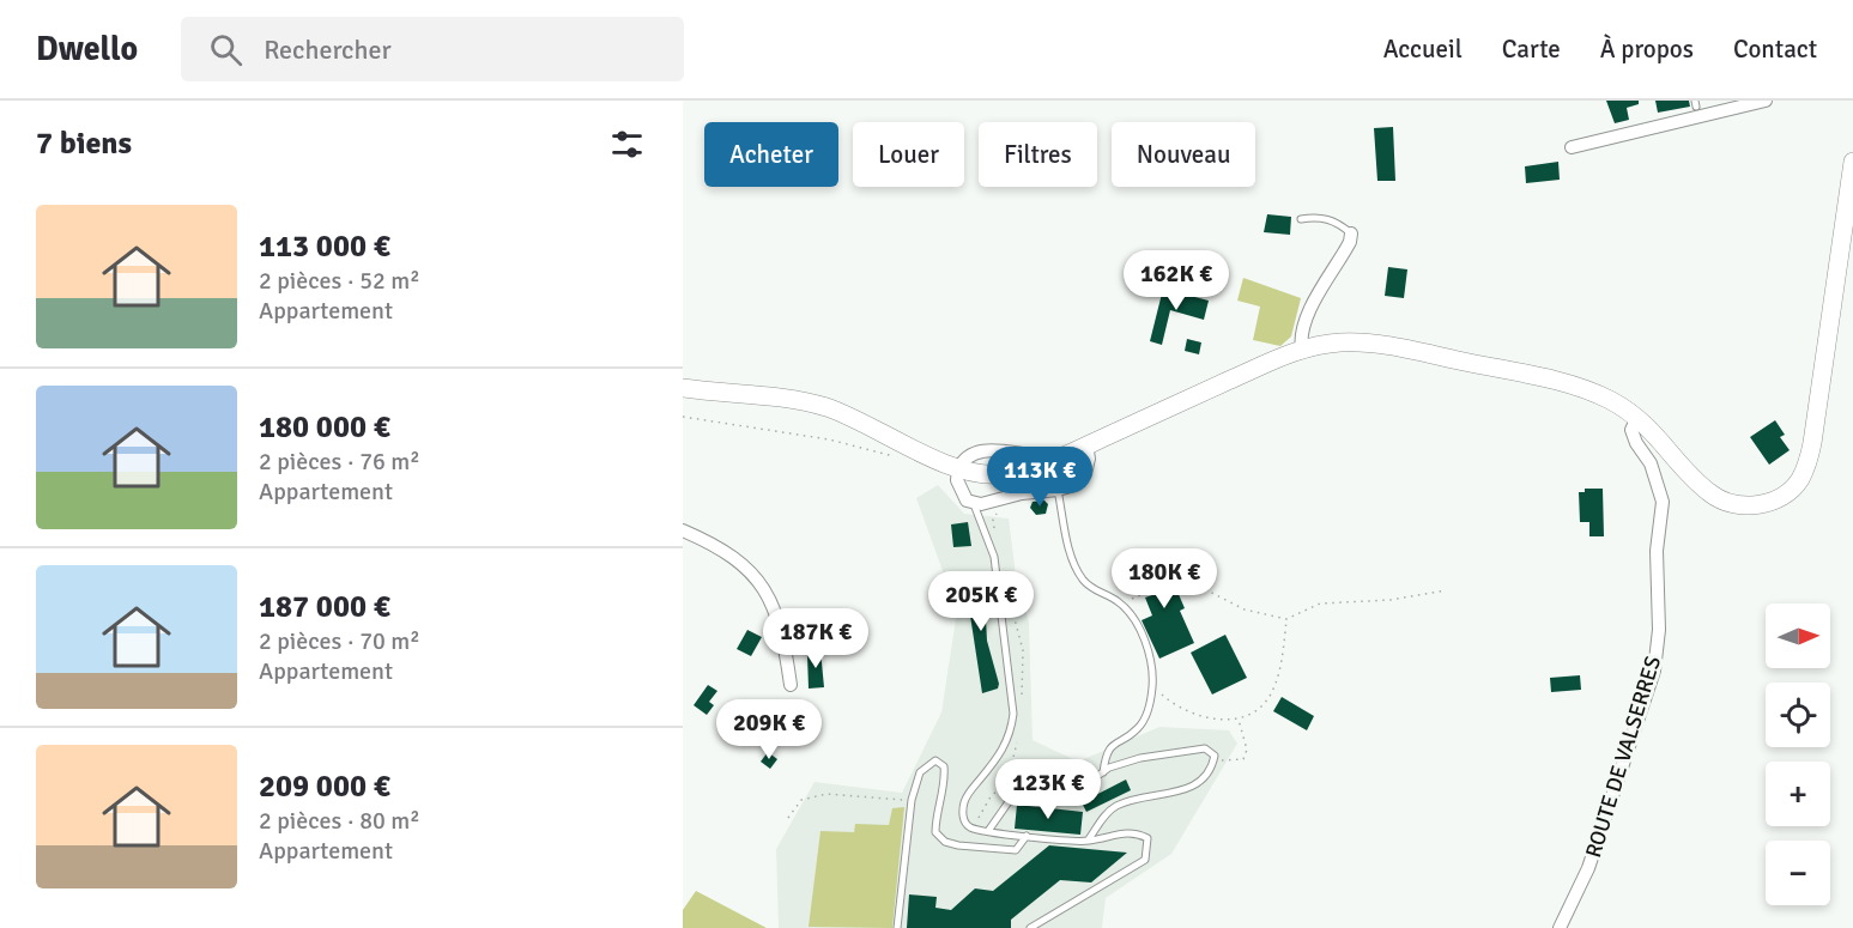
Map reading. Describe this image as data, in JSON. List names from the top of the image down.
{
  "streets": {
    "street": ["ROUTE DE VALSERRES"]
  },
  "north": "right",
  "page": {
    "header": "Dwello",
    "search": "Rechercher",
    "nav": [
      "Accueil",
      "Carte",
      "À propos",
      "Contact"
    ],
    "heading": "7 biens",
    "chip": [
      "Acheter",
      "Louer",
      "Filtres",
      "Nouveau"
    ],
    "list": [
      {
        "name": "113 000 €",
        "note": "2 pièces · 52 m² · Appartement"
      },
      {
        "name": "180 000 €",
        "note": "2 pièces · 76 m² · Appartement"
      },
      {
        "name": "187 000 €",
        "note": "2 pièces · 70 m² · Appartement"
      },
      {
        "name": "209 000 €",
        "note": "2 pièces · 80 m² · Appartement"
      }
    ],
    "price": [
      "162K €",
      "113K €",
      "180K €",
      "205K €",
      "187K €",
      "209K €",
      "123K €"
    ],
    "map_buttons": ["+", "−"]
  }
}
